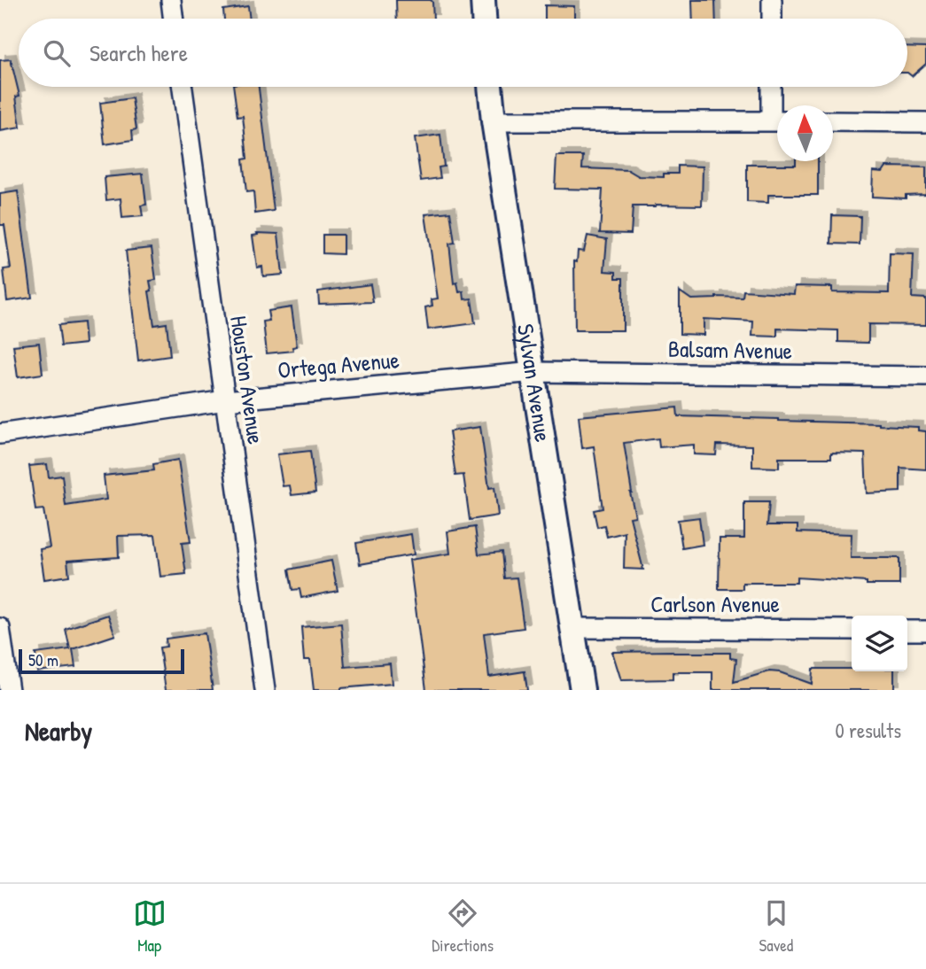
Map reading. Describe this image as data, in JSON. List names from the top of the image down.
{
  "streets": {
    "street": [
      "Balsam Avenue",
      "Ortega Avenue",
      "Houston Avenue",
      "Sylvan Avenue",
      "Carlson Avenue"
    ]
  },
  "crossings": [
    ["Balsam Avenue", "Ortega Avenue"],
    ["Balsam Avenue", "Sylvan Avenue"],
    ["Ortega Avenue", "Houston Avenue"],
    ["Ortega Avenue", "Sylvan Avenue"],
    ["Sylvan Avenue", "Carlson Avenue"]
  ],
  "scale_bar": "50 m",
  "north": "top",
  "page": {
    "search": "Search here",
    "scale": "50 m",
    "heading": ["Nearby", "0 results"],
    "nav": ["Map", "Directions", "Saved"]
  }
}
